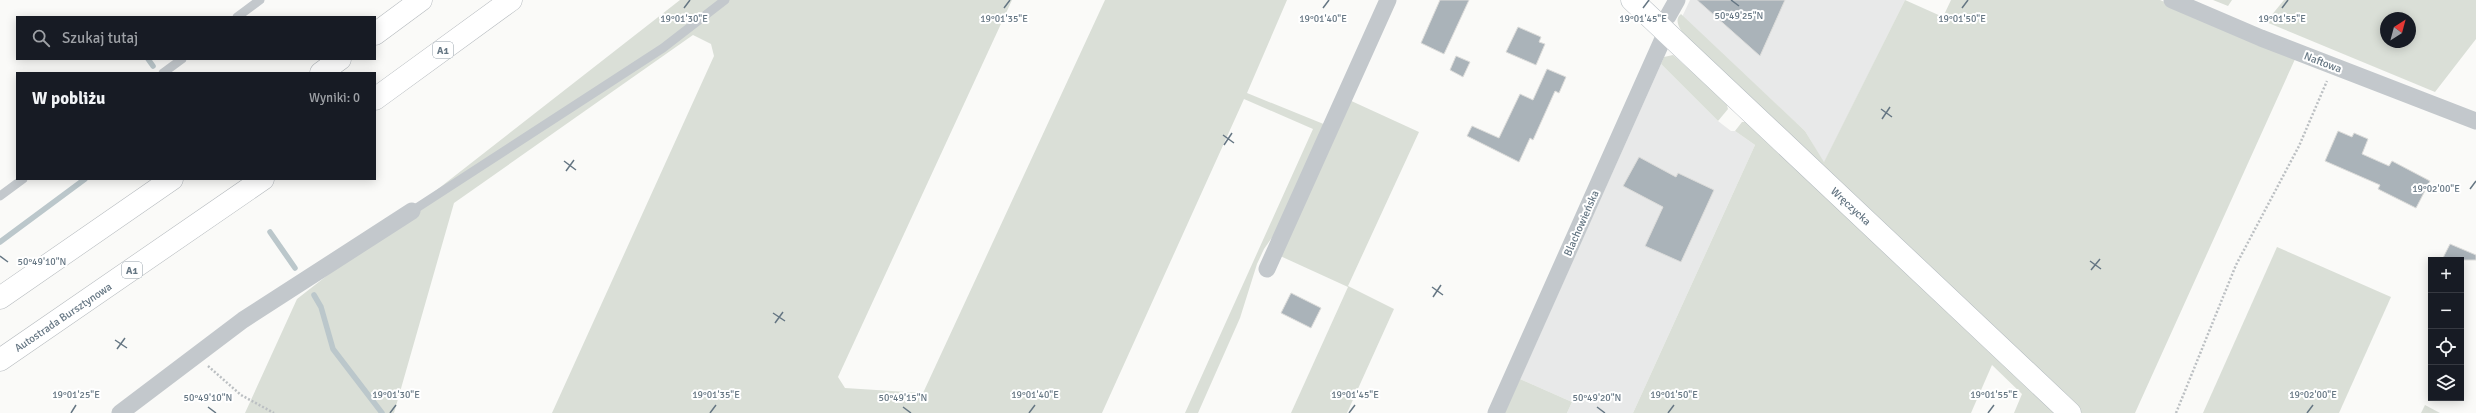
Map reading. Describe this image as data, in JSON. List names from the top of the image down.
{
  "streets": {
    "main road": ["A1", "Wręczycka", "Autostrada Bursztynowa"],
    "street": ["Naftowa", "Blachowieńska"]
  },
  "crossings": [
    ["Wręczycka", "Blachowieńska"]
  ],
  "north": "top right",
  "page": {
    "search": "Szukaj tutaj",
    "heading": ["W pobliżu", "Wyniki: 0"],
    "map_buttons": ["+", "−"]
  },
  "coordinates": [
    "50°49'25\"N",
    "19°01'35\"E",
    "19°01'50\"E",
    "19°01'55\"E",
    "19°01'30\"E",
    "19°01'40\"E",
    "19°01'45\"E",
    "19°02'00\"E",
    "50°49'10\"N",
    "19°01'25\"E",
    "50°49'15\"N",
    "50°49'20\"N"
  ]
}
